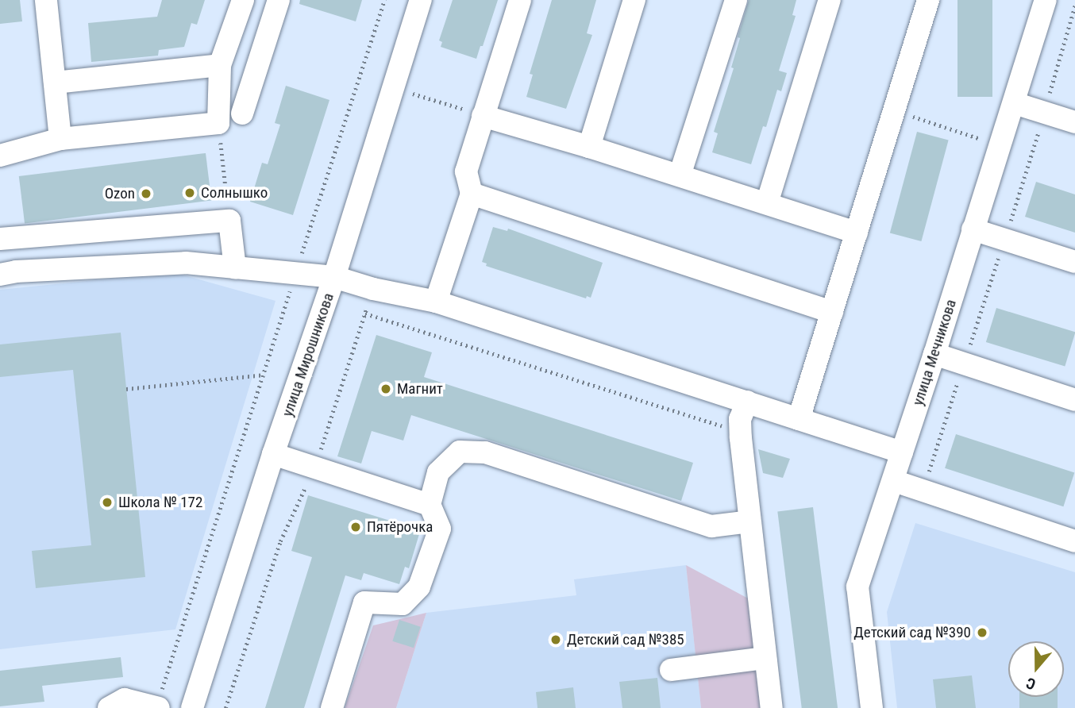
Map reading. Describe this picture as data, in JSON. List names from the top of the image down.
{
  "streets": {
    "street": ["улица Мечникова", "улица Мирошникова"]
  },
  "places": [
    "Солнышко",
    "Ozon",
    "Магнит",
    "Школа № 172",
    "Пятёрочка",
    "Детский сад №390",
    "Детский сад №385"
  ],
  "north": "bottom"
}
